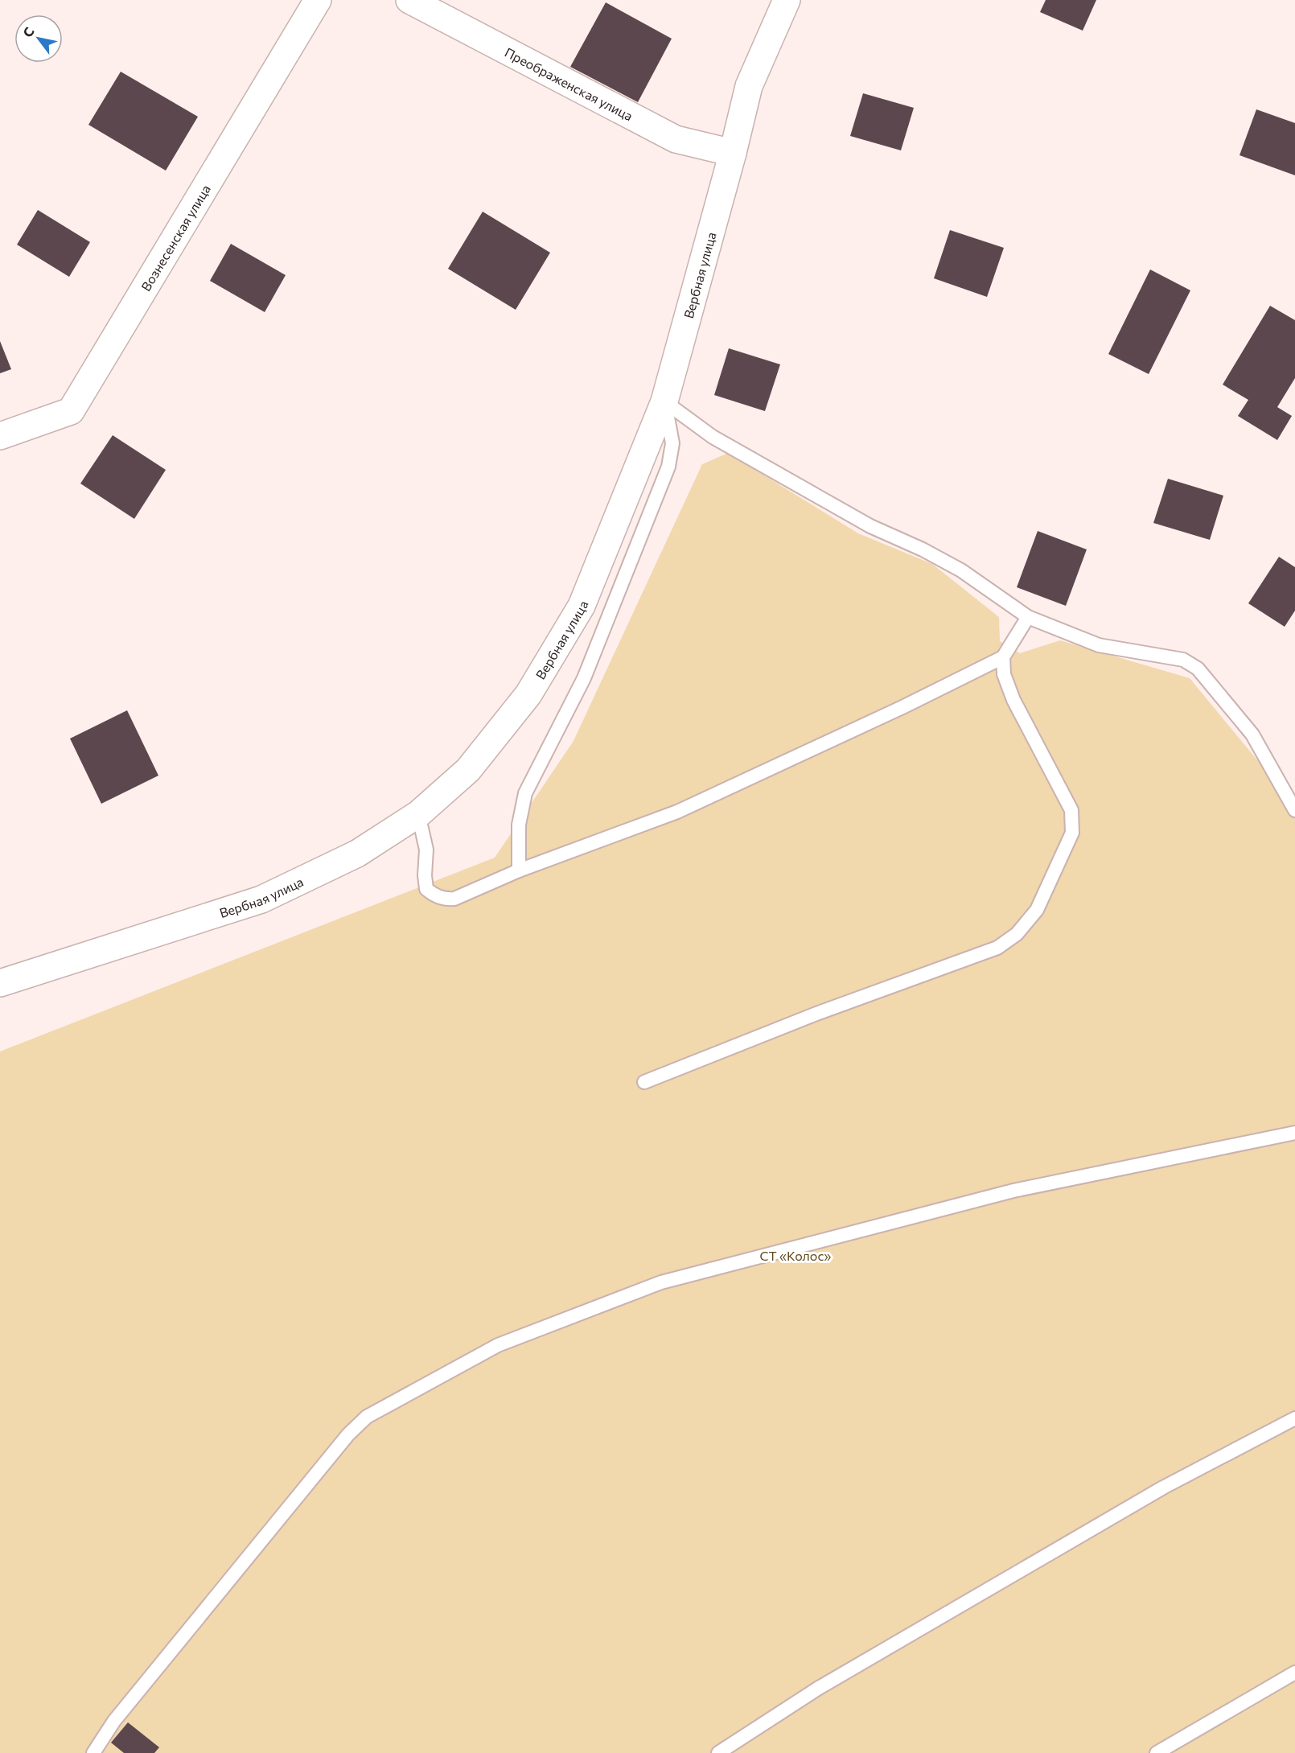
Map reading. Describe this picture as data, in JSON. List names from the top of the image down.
{
  "streets": {
    "street": ["Преображенская улица", "Вознесенская улица", "Вербная улица"]
  },
  "crossings": [
    ["Преображенская улица", "Вербная улица"]
  ],
  "parks": ["СТ «Колос»"],
  "north": "top left"
}
